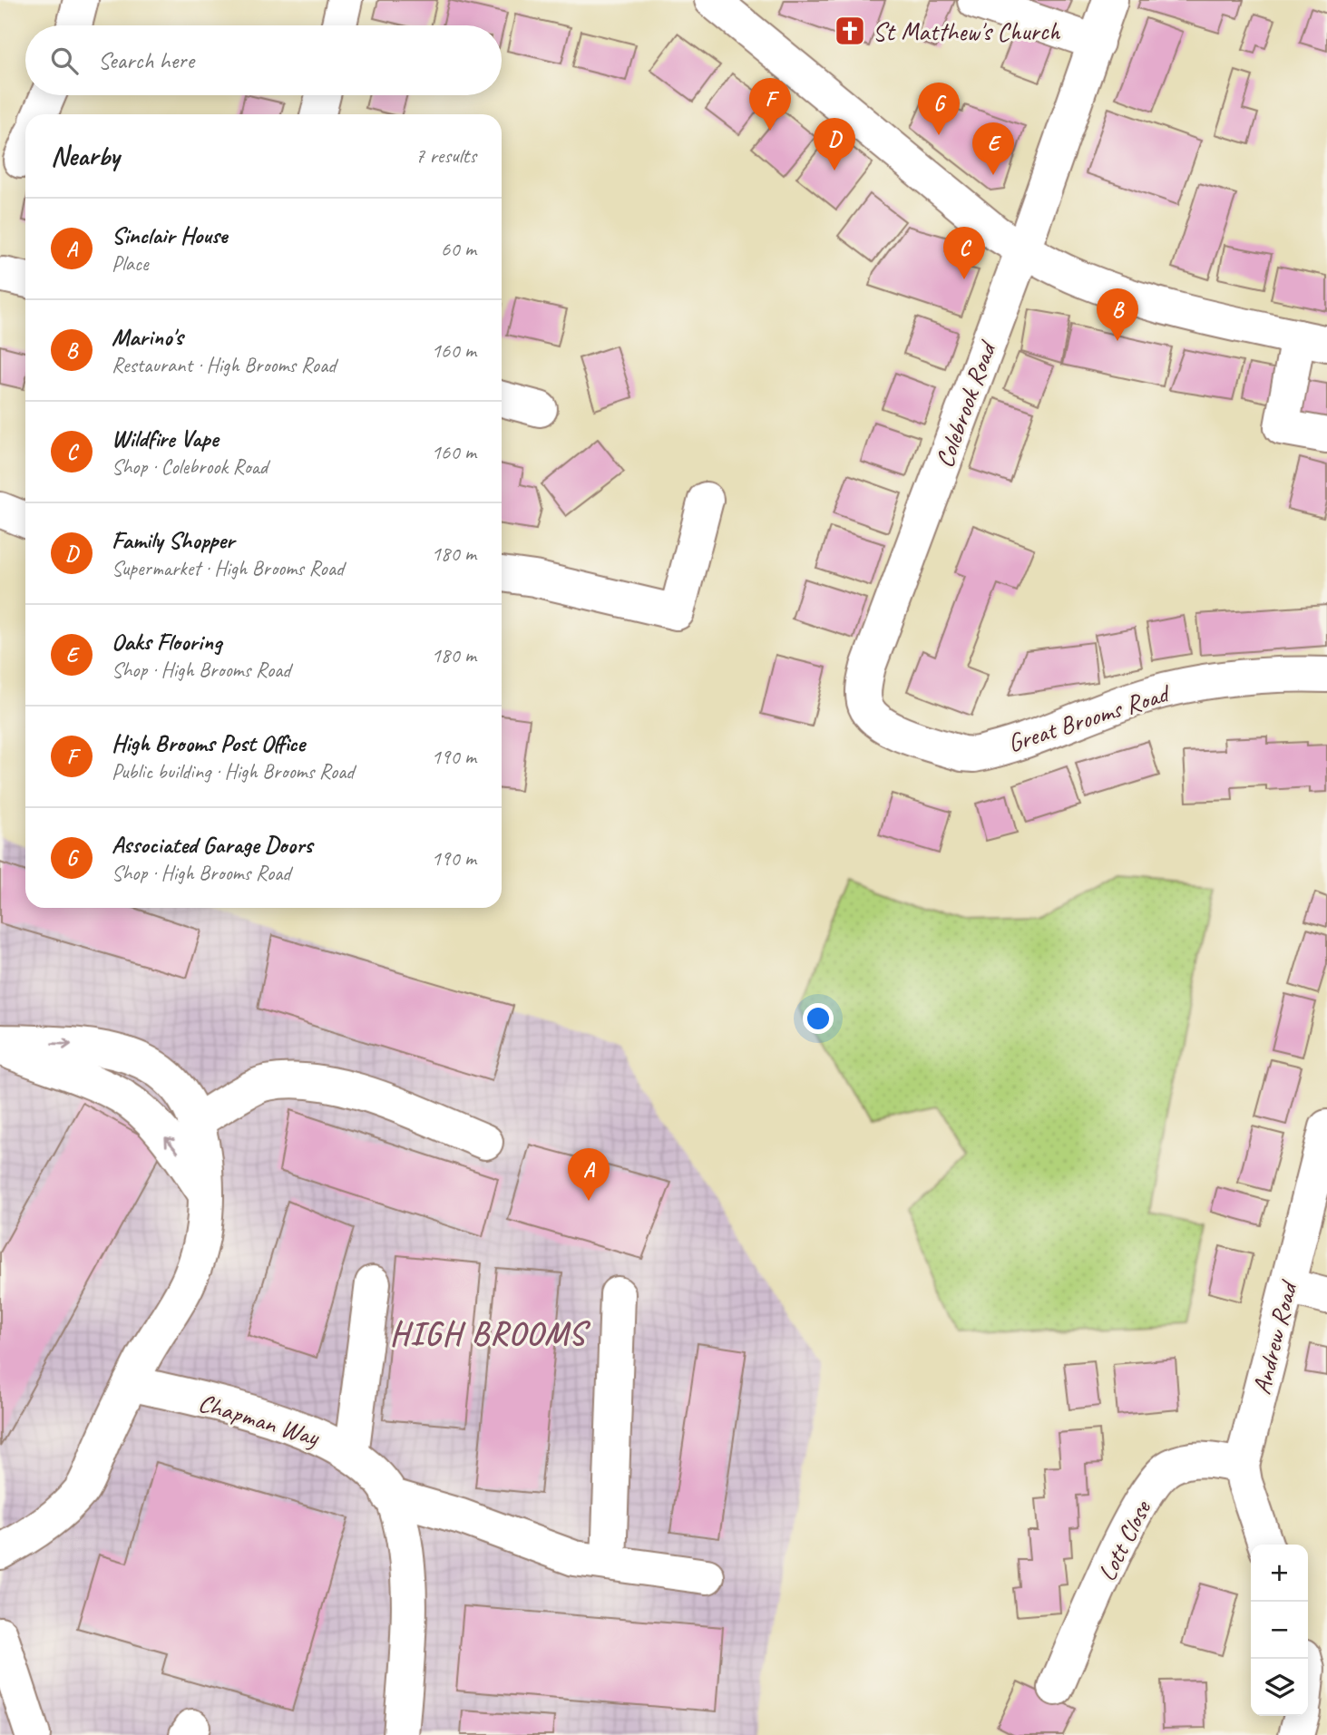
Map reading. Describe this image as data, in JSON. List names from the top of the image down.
{
  "streets": {
    "street": [
      "Colebrook Road",
      "Great Brooms Road",
      "Andrew Road",
      "Chapman Way",
      "Lott Close"
    ]
  },
  "crossings": [
    ["Colebrook Road", "Great Brooms Road"],
    ["Andrew Road", "Lott Close"]
  ],
  "districts": ["HIGH BROOMS"],
  "places": {
    "church": ["St Matthew's Church"]
  },
  "page": {
    "search": "Search here",
    "pins": [
      "F",
      "G",
      "D",
      "E",
      "C",
      "B",
      "A"
    ],
    "heading": ["Nearby", "7 results"],
    "list": [
      {
        "mark": "A",
        "name": "Sinclair House",
        "note": "Place",
        "value": "60 m"
      },
      {
        "mark": "B",
        "name": "Marino's",
        "note": "Restaurant · High Brooms Road",
        "value": "160 m"
      },
      {
        "mark": "C",
        "name": "Wildfire Vape",
        "note": "Shop · Colebrook Road",
        "value": "160 m"
      },
      {
        "mark": "D",
        "name": "Family Shopper",
        "note": "Supermarket · High Brooms Road",
        "value": "180 m"
      },
      {
        "mark": "E",
        "name": "Oaks Flooring",
        "note": "Shop · High Brooms Road",
        "value": "180 m"
      },
      {
        "mark": "F",
        "name": "High Brooms Post Office",
        "note": "Public building · High Brooms Road",
        "value": "190 m"
      },
      {
        "mark": "G",
        "name": "Associated Garage Doors",
        "note": "Shop · High Brooms Road",
        "value": "190 m"
      }
    ],
    "map_buttons": ["+", "−"]
  }
}
